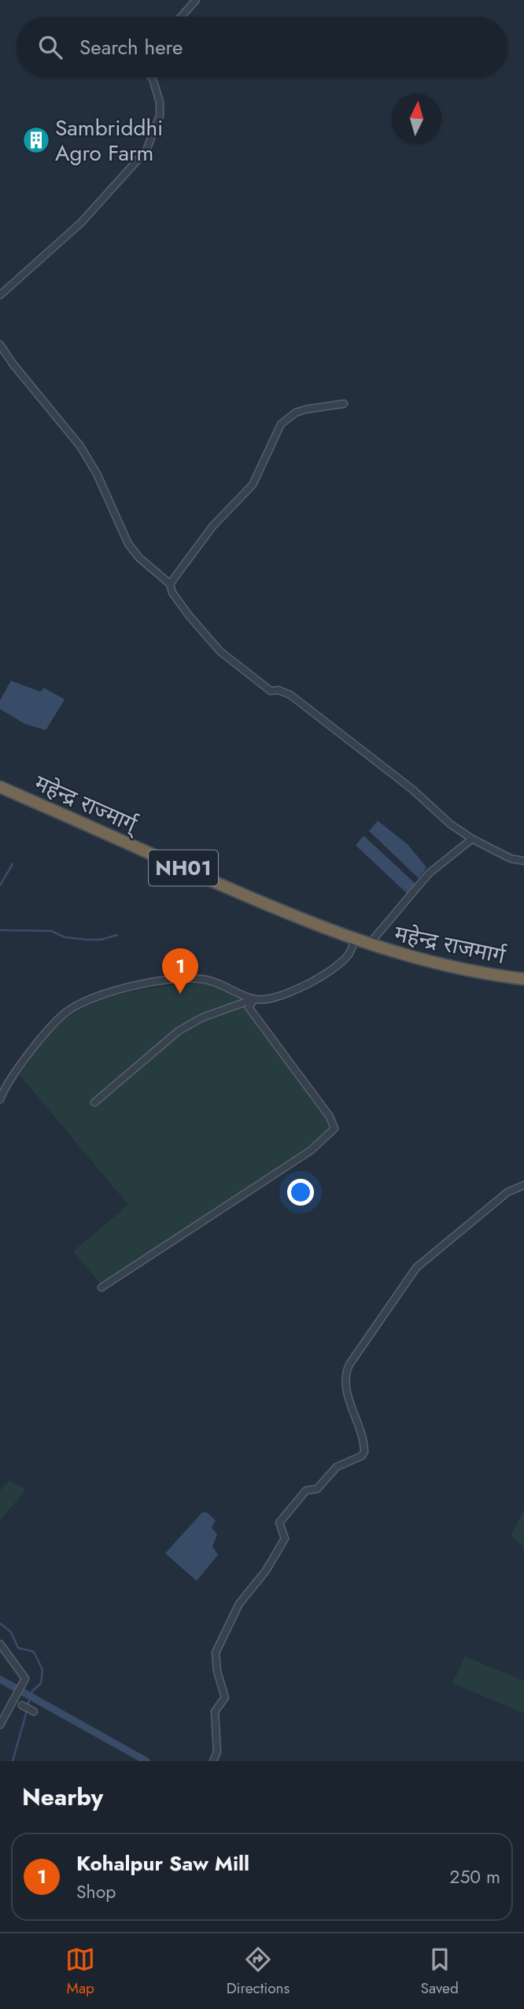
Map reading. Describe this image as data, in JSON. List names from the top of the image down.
{
  "streets": {
    "highway": ["महेन्द्र राज्मार्ग्", "NH01", "महेन्द्र राजमार्ग"]
  },
  "crossings": [
    ["महेन्द्र राज्मार्ग्", "महेन्द्र राजमार्ग"]
  ],
  "places": {
    "building": ["Sambriddhi Agro Farm"]
  },
  "north": "top",
  "page": {
    "search": "Search here",
    "pins": "1",
    "heading": "Nearby",
    "list": [
      {
        "mark": "1",
        "name": "Kohalpur Saw Mill",
        "note": "Shop",
        "value": "250 m"
      }
    ],
    "nav": ["Map", "Directions", "Saved"]
  }
}
